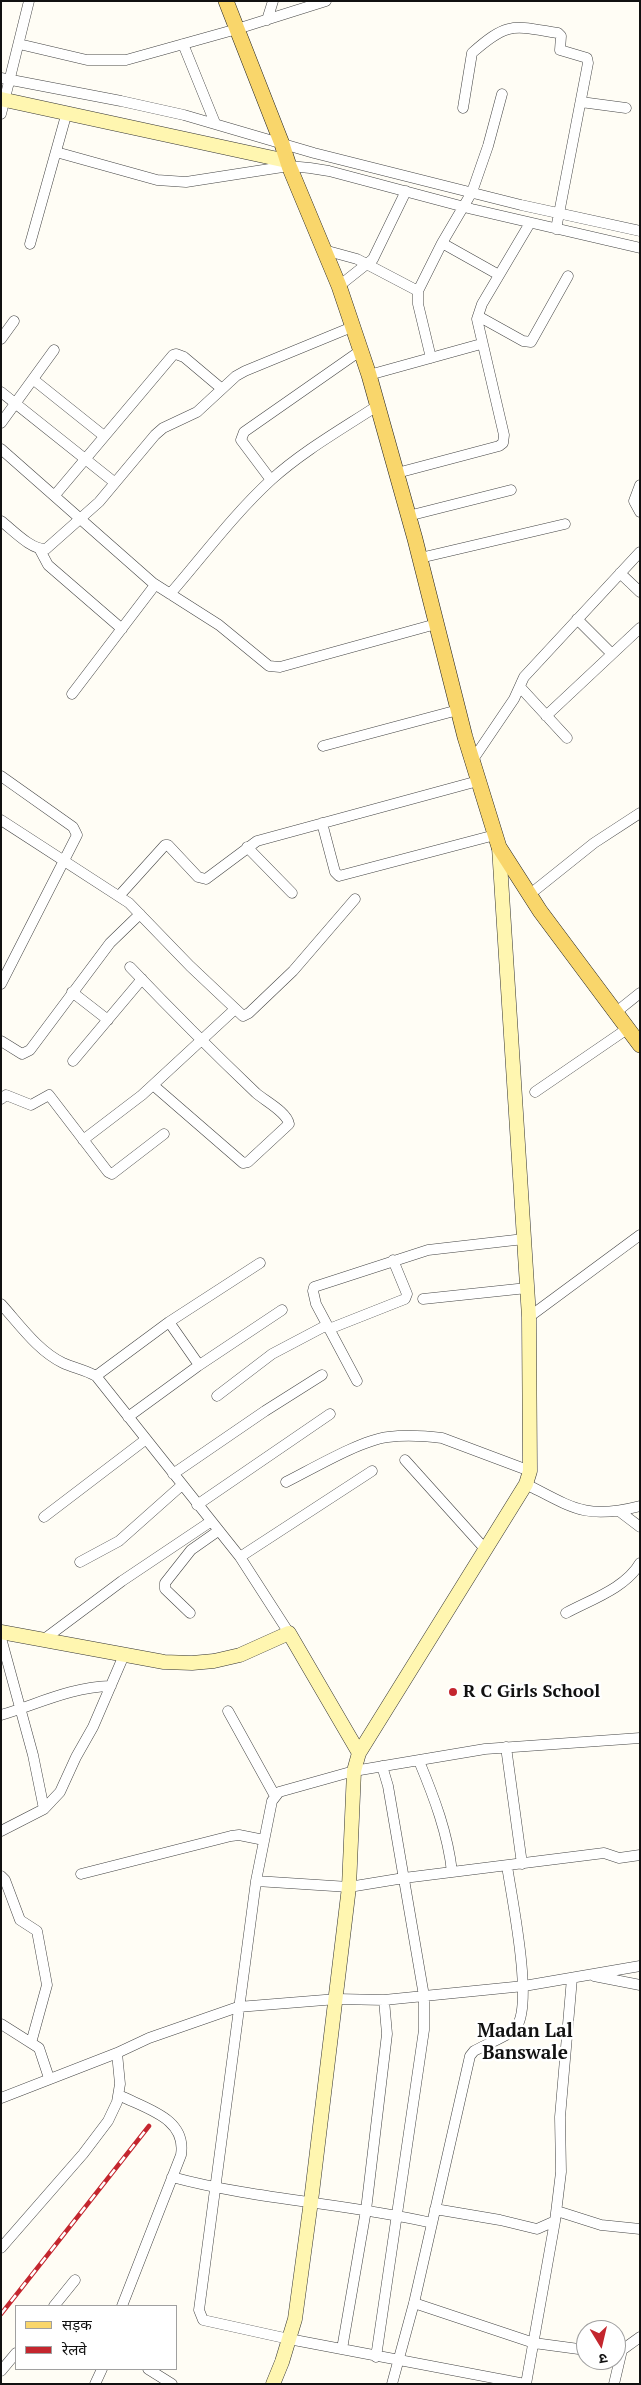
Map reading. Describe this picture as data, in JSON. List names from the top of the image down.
{
  "districts": ["Madan Lal Banswale"],
  "places": ["R C Girls School"],
  "legend": ["सड़क", "रेलवे"],
  "north": "bottom"
}
